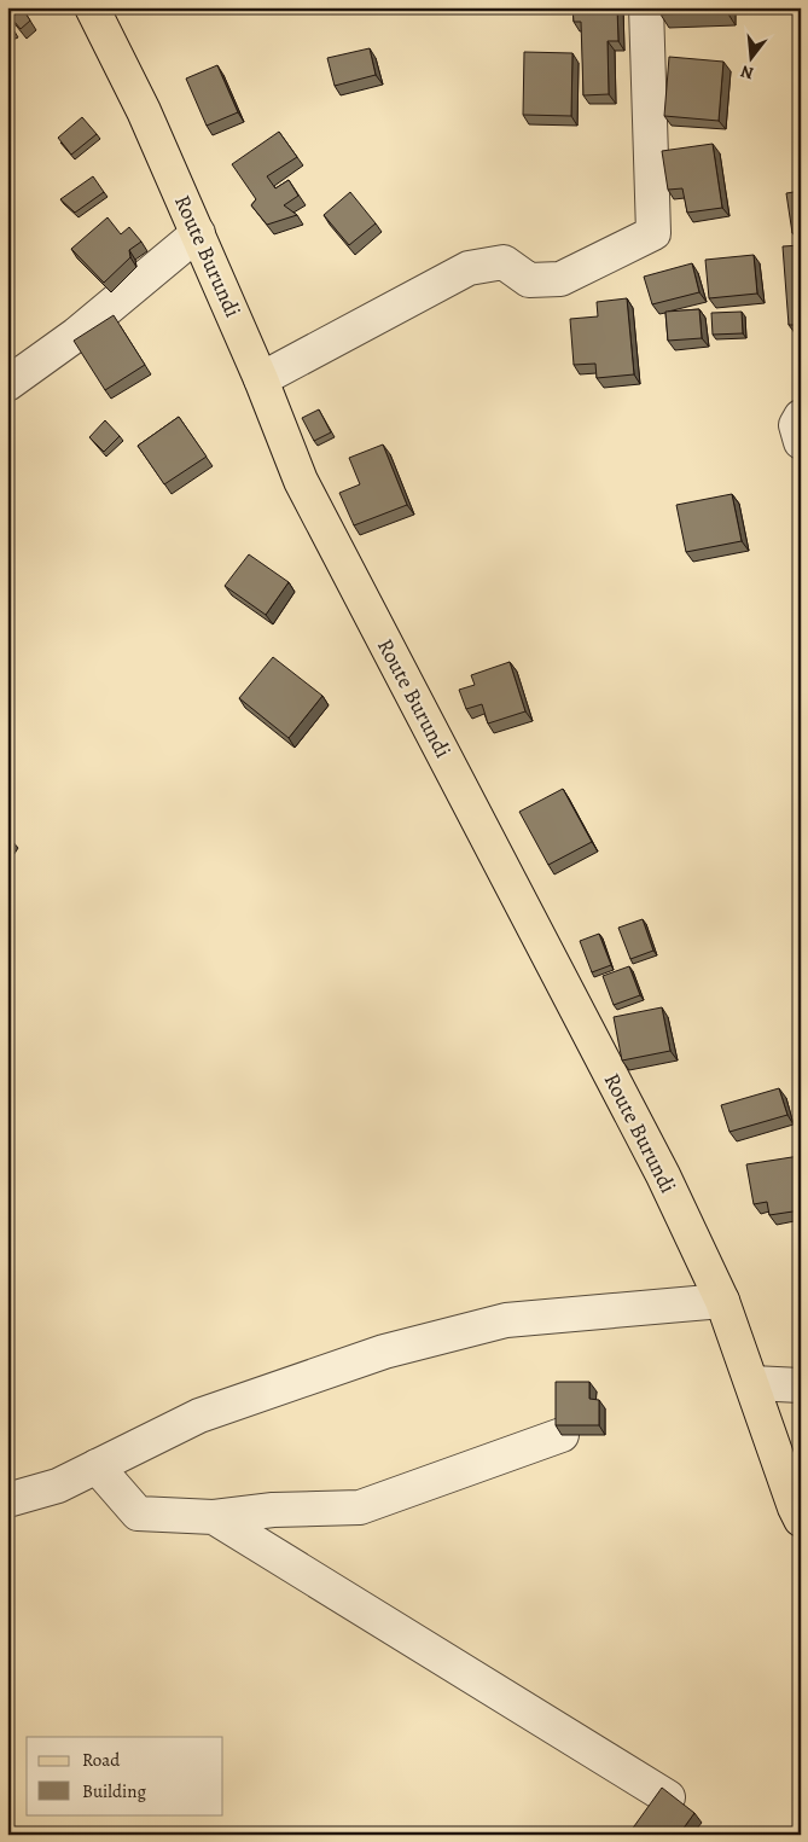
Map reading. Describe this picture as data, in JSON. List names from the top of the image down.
{
  "streets": {
    "main road": ["Route Burundi"]
  },
  "legend": ["Road", "Building"],
  "north": "bottom"
}
